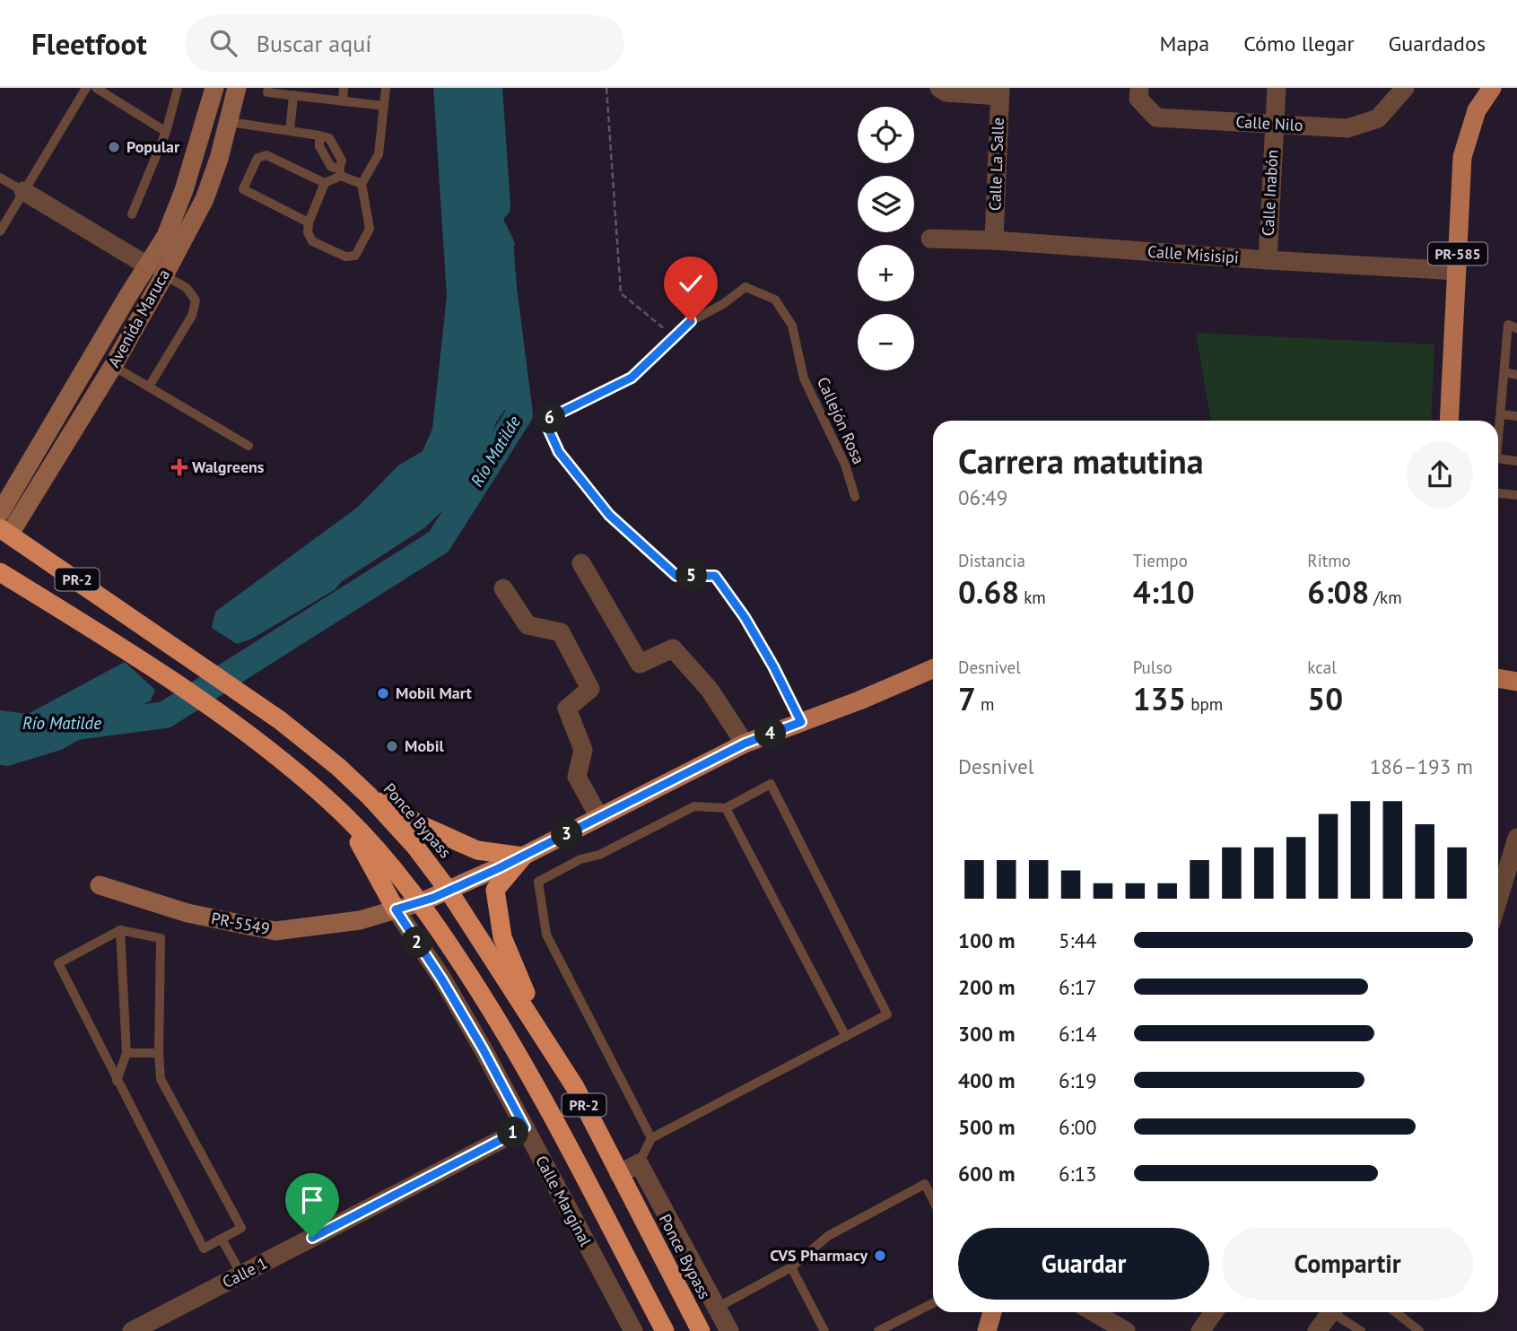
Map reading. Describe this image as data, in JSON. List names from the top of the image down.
{
  "streets": {
    "highway": ["PR-2", "Ponce Bypass"],
    "main road": ["PR-585"],
    "street": [
      "Calle Nilo",
      "Calle La Salle",
      "Calle Inabón",
      "Calle Misisipi",
      "Avenida Maruca",
      "PR-5549",
      "Calle Marginal",
      "Calle 1"
    ],
    "lane": ["Callejón Rosa"]
  },
  "crossings": [
    ["Calle Nilo", "Calle Inabón"],
    ["Calle La Salle", "Calle Misisipi"],
    ["Calle Inabón", "Calle Misisipi"],
    ["PR-585", "Calle Misisipi"],
    ["Avenida Maruca", "Ponce Bypass"],
    ["PR-2", "PR-5549"],
    ["PR-5549", "Calle Marginal"],
    ["Calle Marginal", "Calle 1"]
  ],
  "water": ["Río Matilde"],
  "places": {
    "other": [
      "Popular",
      "Mobil Mart",
      "Mobil",
      "CVS Pharmacy"
    ],
    "health": ["Walgreens"]
  },
  "page": {
    "header": "Fleetfoot",
    "search": "Buscar aquí",
    "nav": ["Mapa", "Cómo llegar", "Guardados"],
    "map_buttons": ["+", "−"],
    "pins": [
      "6",
      "5",
      "4",
      "3",
      "2",
      "1"
    ],
    "heading": ["Carrera matutina", "06:49"],
    "stats": [
      ["Distancia", "0.68 km"],
      ["Tiempo", "4:10"],
      ["Ritmo", "6:08 /km"],
      ["Desnivel", "7 m"],
      ["Pulso", "135 bpm"],
      ["kcal", "50"]
    ],
    "chart": ["Desnivel", "186–193 m"],
    "list": [
      {
        "name": "100 m",
        "note": "5:44"
      },
      {
        "name": "200 m",
        "note": "6:17"
      },
      {
        "name": "300 m",
        "note": "6:14"
      },
      {
        "name": "400 m",
        "note": "6:19"
      },
      {
        "name": "500 m",
        "note": "6:00"
      },
      {
        "name": "600 m",
        "note": "6:13"
      }
    ],
    "buttons": ["Guardar", "Compartir"]
  }
}
